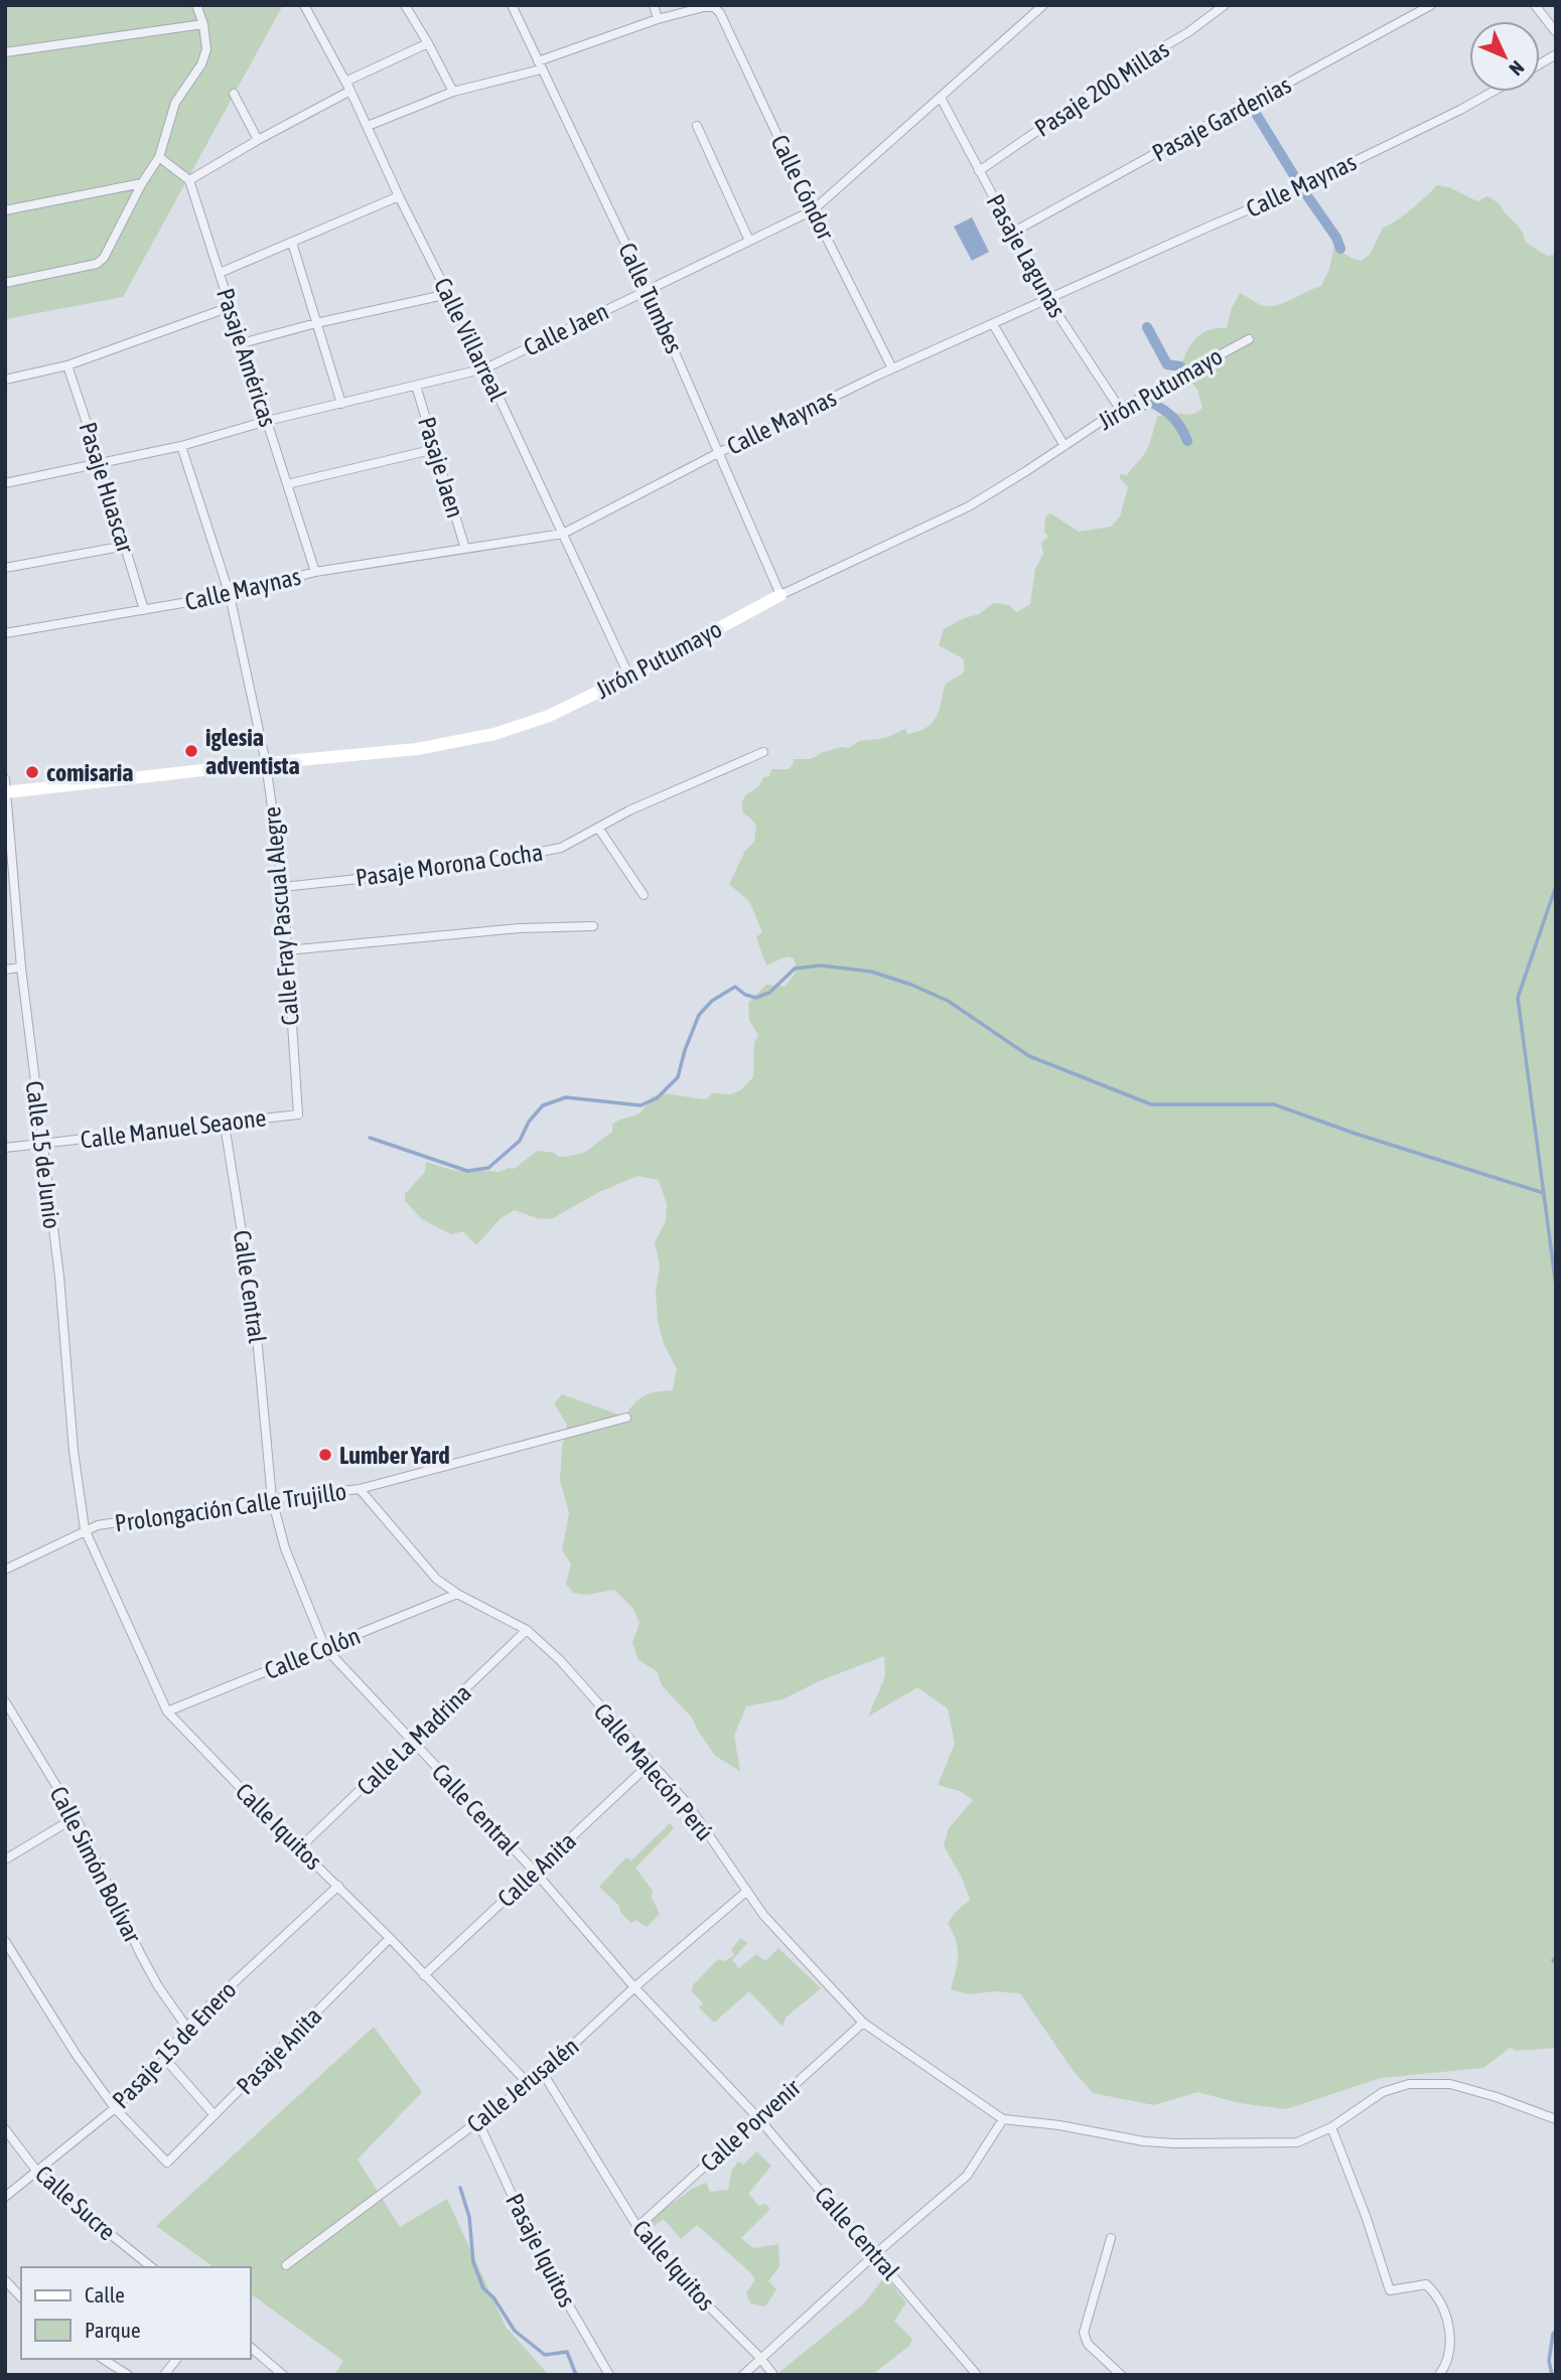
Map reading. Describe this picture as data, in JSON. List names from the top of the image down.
{
  "streets": {
    "street": [
      "Pasaje 200 Millas",
      "Pasaje Gardenias",
      "Calle Maynas",
      "Calle Cóndor",
      "Pasaje Lagunas",
      "Calle Tumbes",
      "Calle Jaen",
      "Calle Villarreal",
      "Pasaje Américas",
      "Jirón Putumayo",
      "Pasaje Jaen",
      "Pasaje Huascar",
      "Pasaje Morona Cocha",
      "Calle Fray Pascual Alegre",
      "Calle Manuel Seaone",
      "Calle 15 de Junio",
      "Calle Central",
      "Prolongación Calle Trujillo",
      "Calle Colón",
      "Calle La Madrina",
      "Calle Malecón Perú",
      "Calle Iquitos",
      "Calle Simón Bolívar",
      "Calle Anita",
      "Pasaje 15 de Enero",
      "Pasaje Anita",
      "Calle Jerusalén",
      "Calle Porvenir",
      "Calle Sucre",
      "Pasaje Iquitos"
    ]
  },
  "crossings": [
    ["Pasaje 200 Millas", "Pasaje Lagunas"],
    ["Pasaje Gardenias", "Pasaje Lagunas"],
    ["Calle Maynas", "Calle Cóndor"],
    ["Calle Maynas", "Pasaje Lagunas"],
    ["Calle Maynas", "Calle Tumbes"],
    ["Calle Maynas", "Calle Villarreal"],
    ["Calle Maynas", "Pasaje Américas"],
    ["Calle Maynas", "Pasaje Jaen"],
    ["Calle Maynas", "Pasaje Huascar"],
    ["Calle Maynas", "Calle Fray Pascual Alegre"],
    ["Calle Cóndor", "Calle Jaen"],
    ["Pasaje Lagunas", "Calle Jaen"],
    ["Pasaje Lagunas", "Jirón Putumayo"],
    ["Calle Tumbes", "Calle Jaen"],
    ["Calle Tumbes", "Jirón Putumayo"],
    ["Calle Jaen", "Calle Villarreal"],
    ["Calle Jaen", "Pasaje Américas"],
    ["Calle Jaen", "Pasaje Jaen"],
    ["Calle Jaen", "Pasaje Huascar"],
    ["Calle Jaen", "Calle Fray Pascual Alegre"],
    ["Calle Villarreal", "Jirón Putumayo"],
    ["Jirón Putumayo", "Calle Fray Pascual Alegre"],
    ["Jirón Putumayo", "Calle 15 de Junio"],
    ["Pasaje Morona Cocha", "Calle Fray Pascual Alegre"],
    ["Calle Fray Pascual Alegre", "Calle Manuel Seaone"],
    ["Calle Manuel Seaone", "Calle 15 de Junio"],
    ["Calle Manuel Seaone", "Calle Central"],
    ["Calle 15 de Junio", "Prolongación Calle Trujillo"],
    ["Calle 15 de Junio", "Calle Iquitos"],
    ["Calle Central", "Prolongación Calle Trujillo"],
    ["Calle Central", "Calle Colón"],
    ["Calle Central", "Calle La Madrina"],
    ["Calle Central", "Calle Anita"],
    ["Calle Central", "Calle Jerusalén"],
    ["Calle Central", "Calle Porvenir"],
    ["Prolongación Calle Trujillo", "Calle Malecón Perú"],
    ["Prolongación Calle Trujillo", "Calle Iquitos"],
    ["Calle Colón", "Calle Malecón Perú"],
    ["Calle Colón", "Calle Iquitos"],
    ["Calle La Madrina", "Calle Malecón Perú"],
    ["Calle La Madrina", "Calle Iquitos"],
    ["Calle Malecón Perú", "Calle Anita"],
    ["Calle Malecón Perú", "Calle Jerusalén"],
    ["Calle Malecón Perú", "Calle Porvenir"],
    ["Calle Iquitos", "Calle Anita"],
    ["Calle Iquitos", "Pasaje 15 de Enero"],
    ["Calle Iquitos", "Pasaje Anita"],
    ["Calle Iquitos", "Calle Jerusalén"],
    ["Calle Iquitos", "Calle Porvenir"],
    ["Calle Simón Bolívar", "Pasaje 15 de Enero"],
    ["Pasaje 15 de Enero", "Pasaje Anita"],
    ["Pasaje 15 de Enero", "Calle Sucre"],
    ["Calle Jerusalén", "Pasaje Iquitos"]
  ],
  "places": ["iglesia adventista", "comisaria", "Lumber Yard"],
  "legend": ["Calle", "Parque"],
  "north": "bottom right"
}
